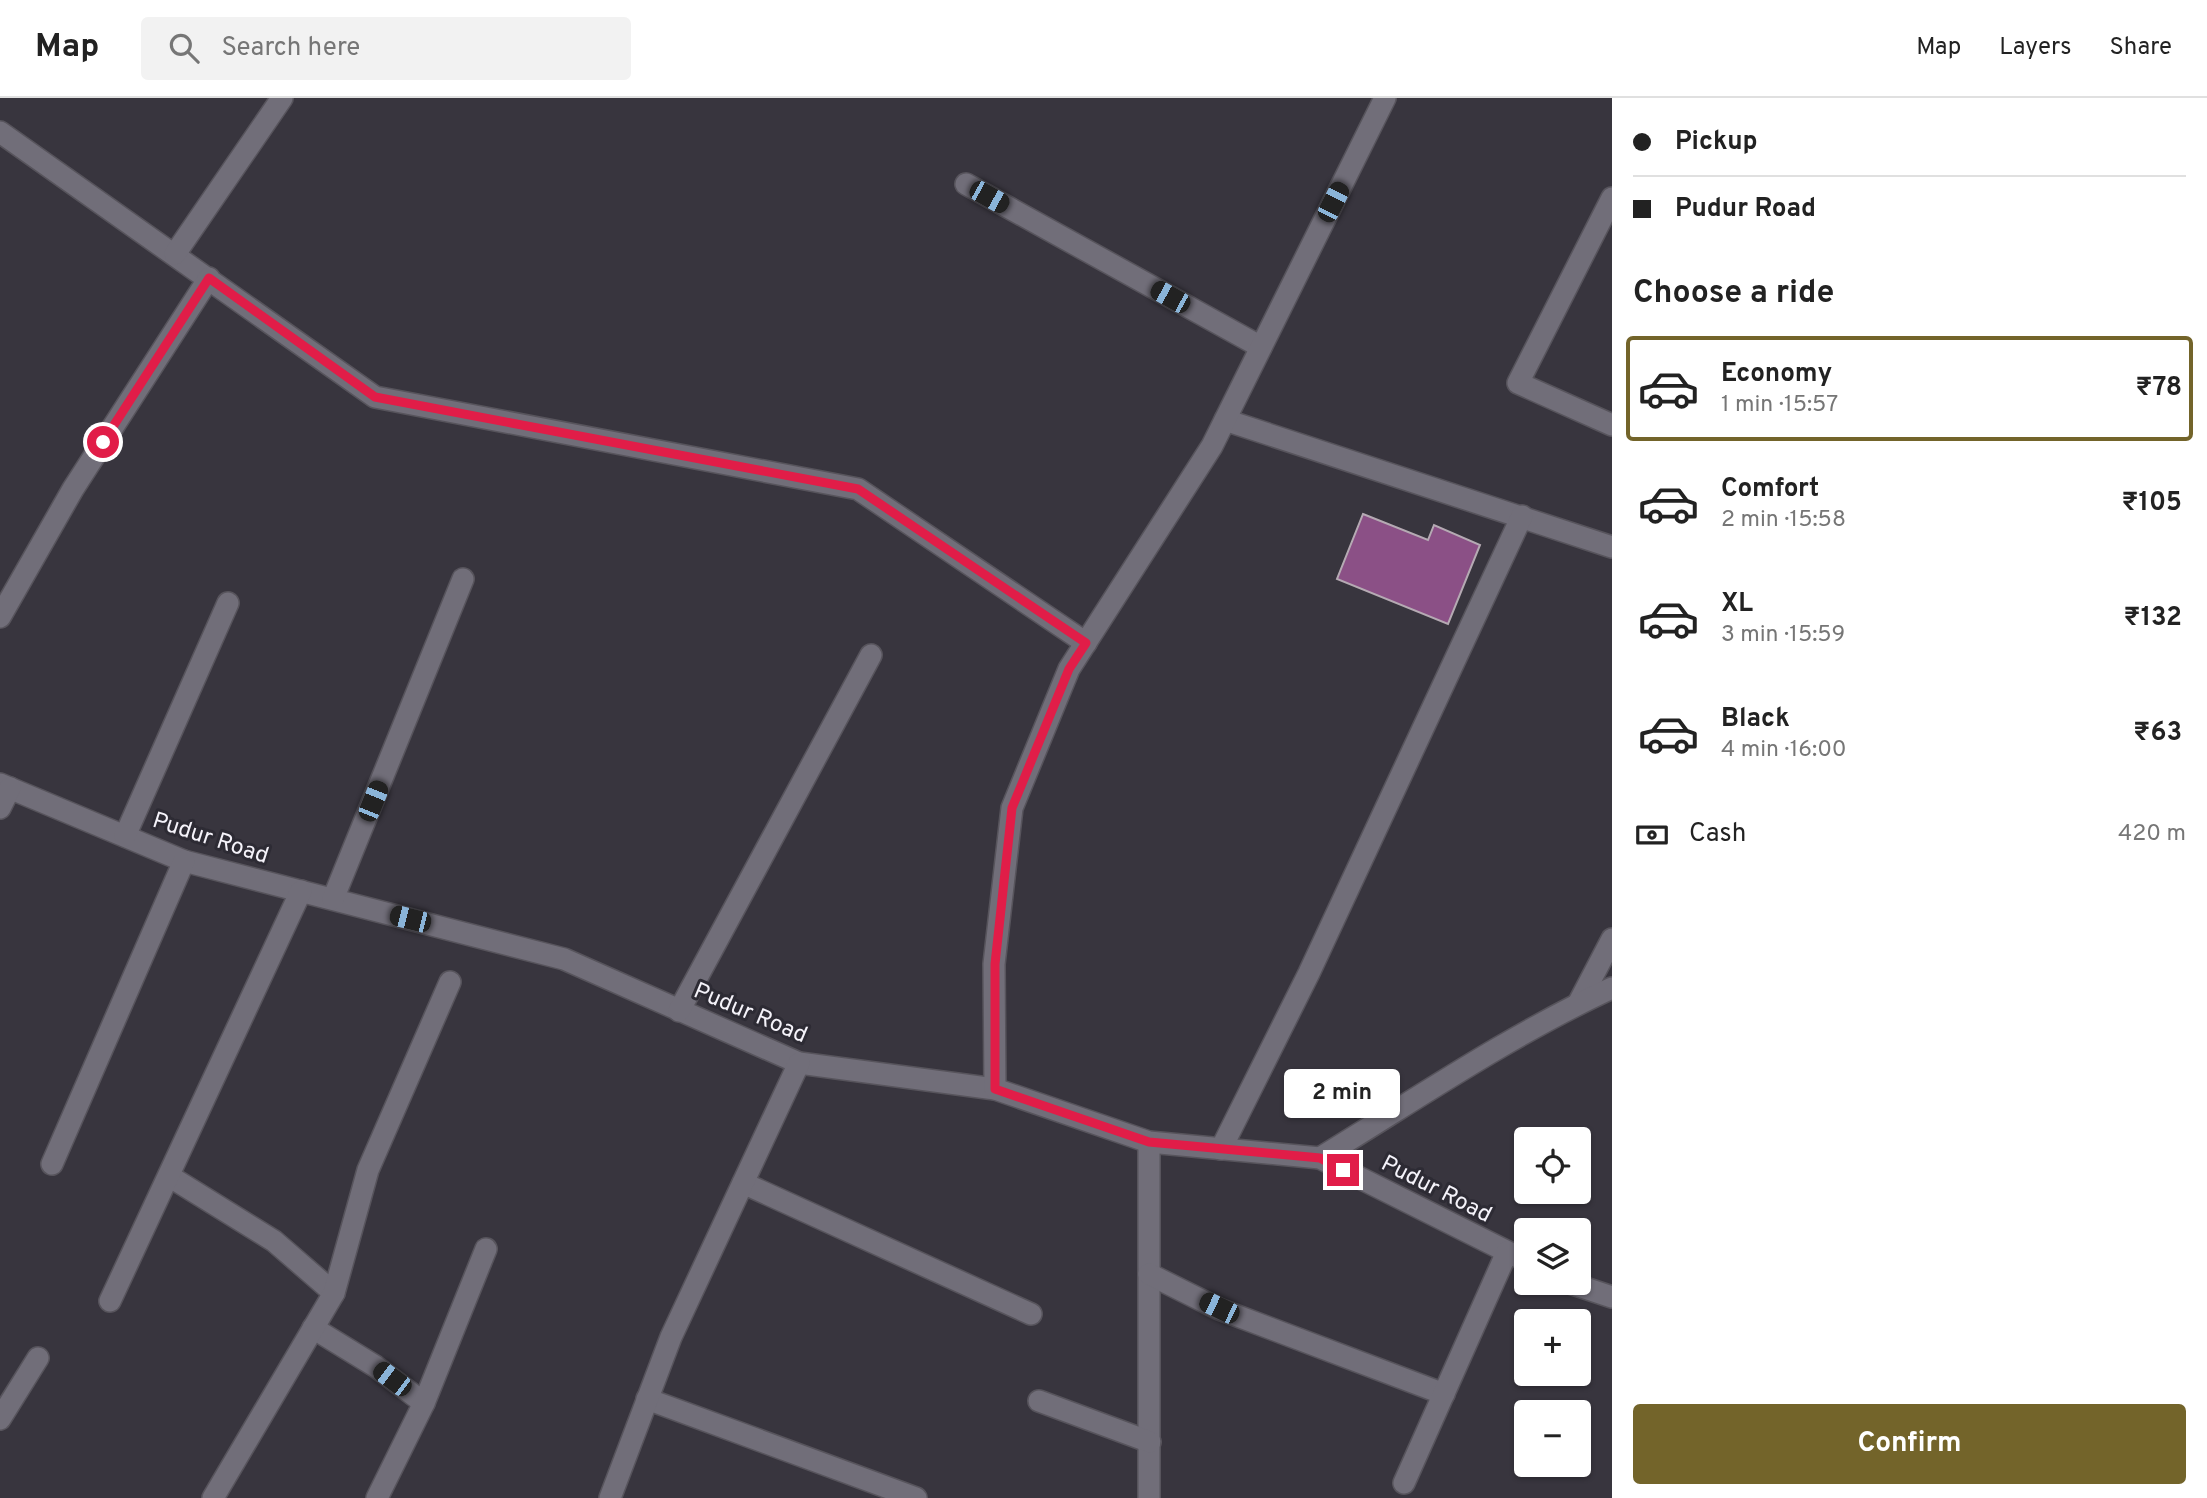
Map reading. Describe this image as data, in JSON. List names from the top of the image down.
{
  "streets": {
    "street": ["Pudur Road"]
  },
  "page": {
    "header": "Map",
    "search": "Search here",
    "nav": ["Map", "Layers", "Share"],
    "banner": ["Pickup", "Pudur Road"],
    "heading": "Choose a ride",
    "list": [
      {
        "name": "Economy",
        "note": "1 min · 15:57",
        "value": "₹78"
      },
      {
        "name": "Comfort",
        "note": "2 min · 15:58",
        "value": "₹105"
      },
      {
        "name": "XL",
        "note": "3 min · 15:59",
        "value": "₹132"
      },
      {
        "name": "Black",
        "note": "4 min · 16:00",
        "value": "₹63"
      }
    ],
    "pay": ["Cash", "420 m"],
    "bubble": "2 min",
    "map_buttons": ["+", "−"],
    "buttons": "Confirm"
  }
}
